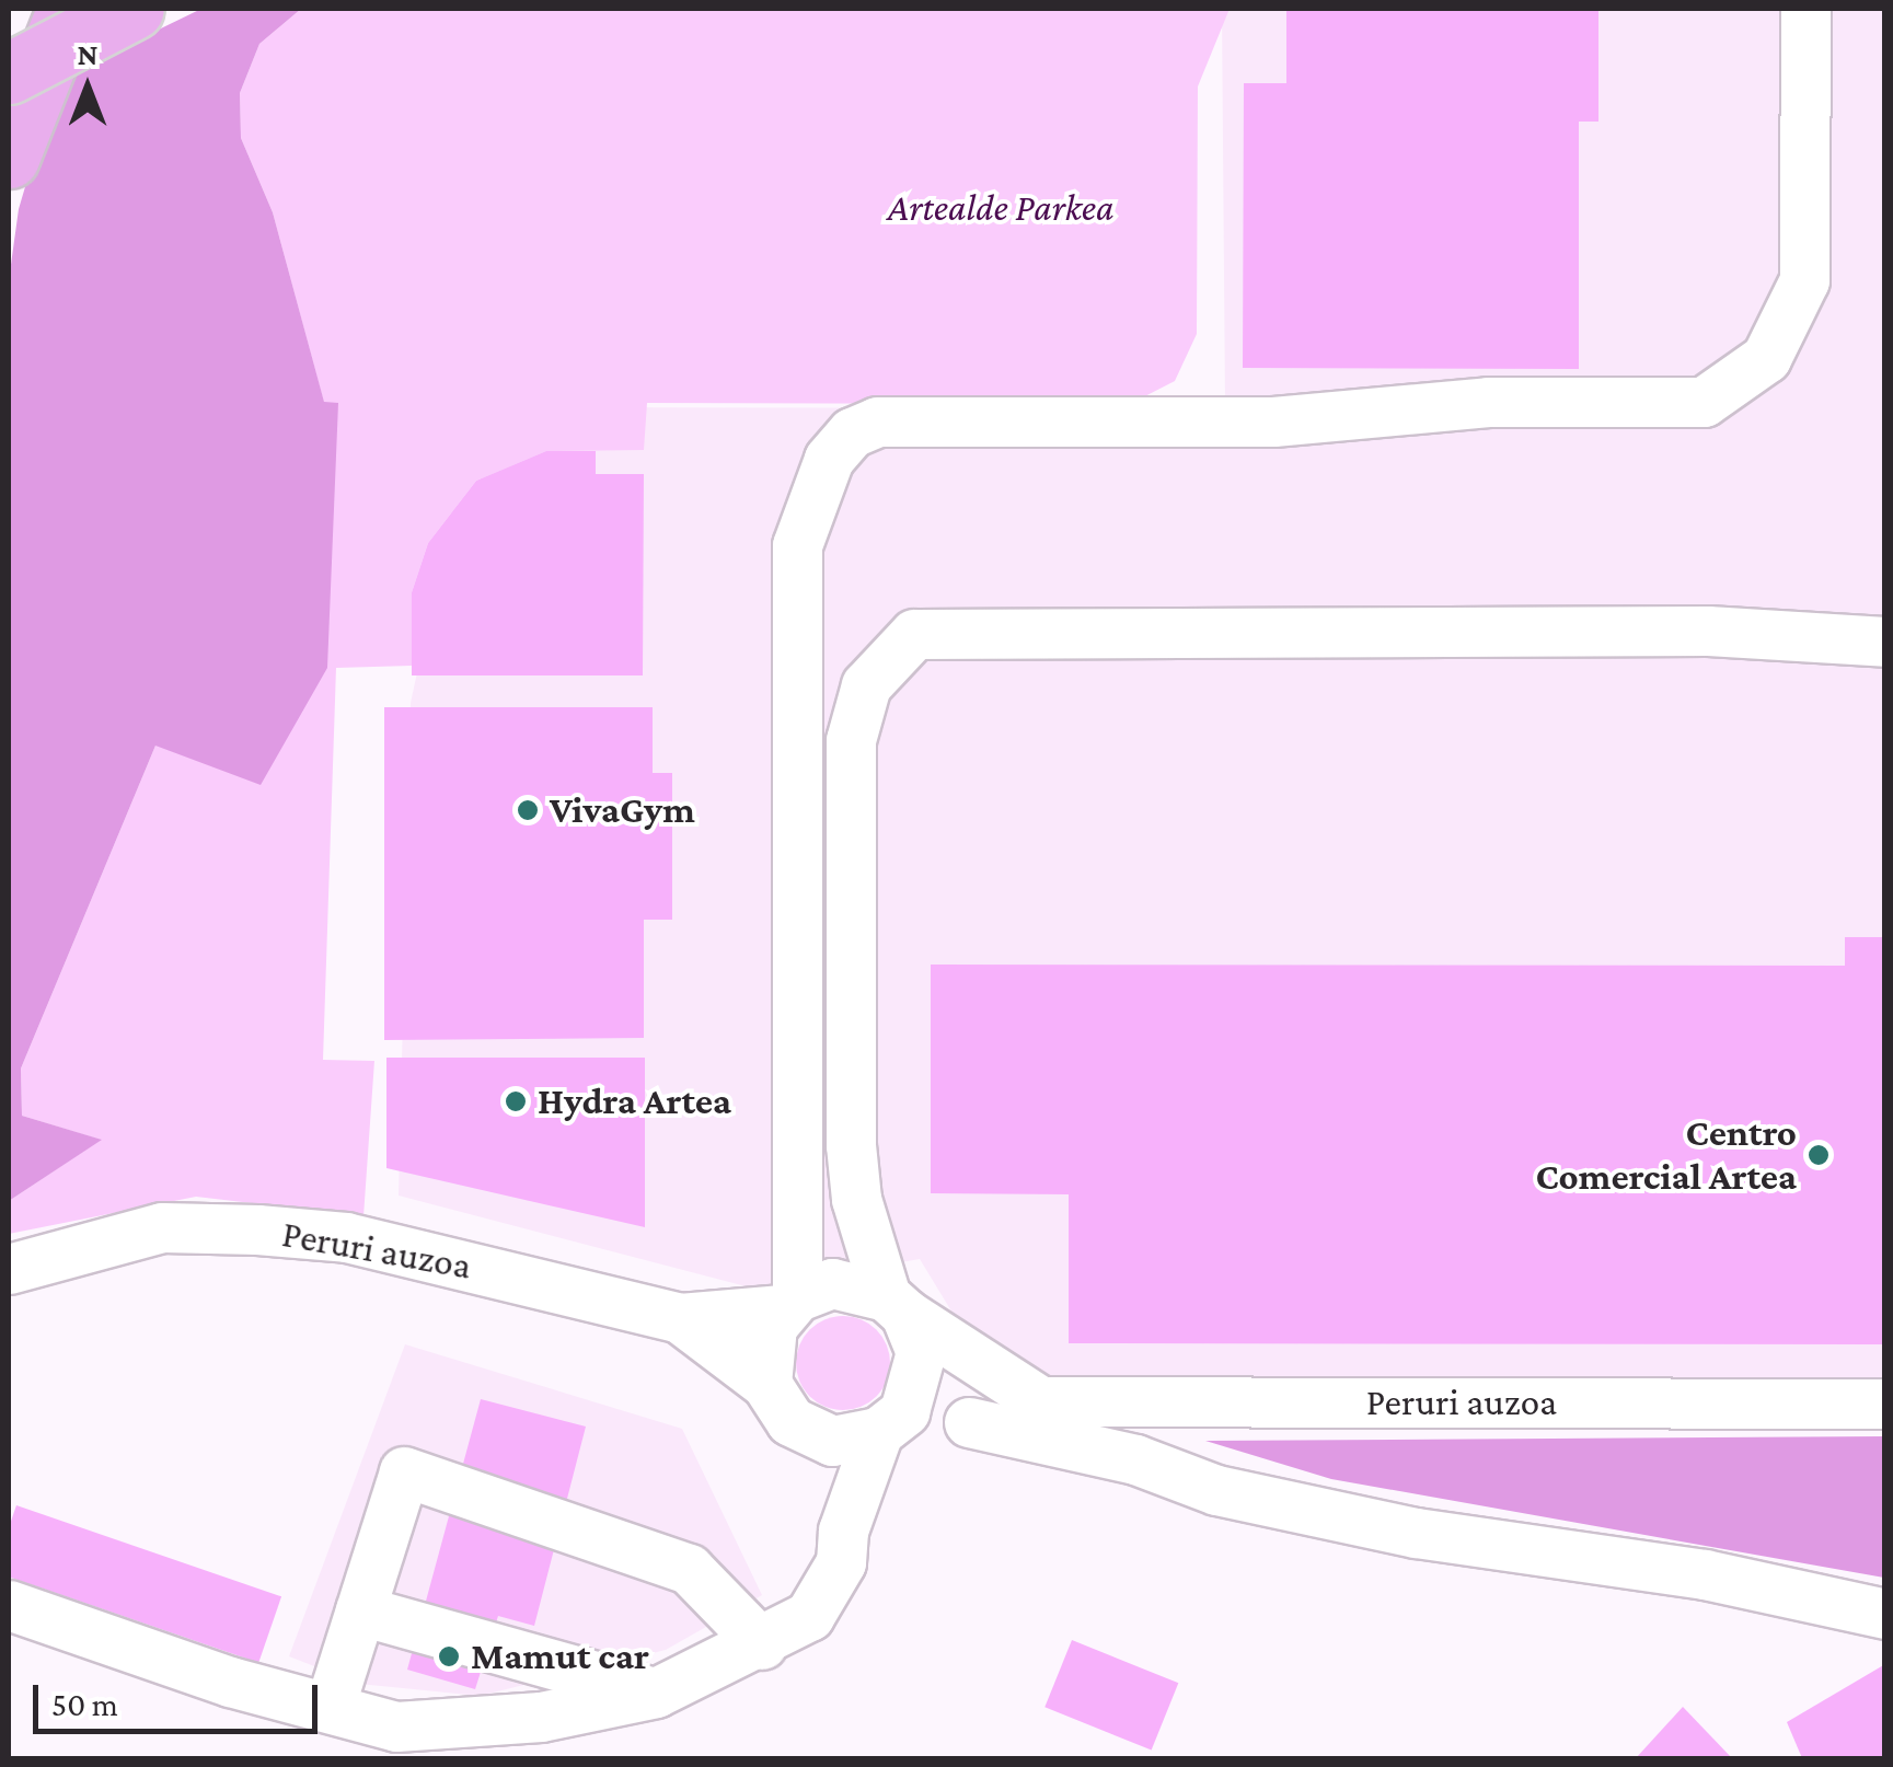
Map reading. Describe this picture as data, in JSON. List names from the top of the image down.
{
  "streets": {
    "street": ["Peruri auzoa"]
  },
  "parks": ["Artealde Parkea"],
  "places": [
    "VivaGym",
    "Hydra Artea",
    "Centro Comercial Artea",
    "Mamut car"
  ],
  "scale_bar": "50 m",
  "north": "top"
}
